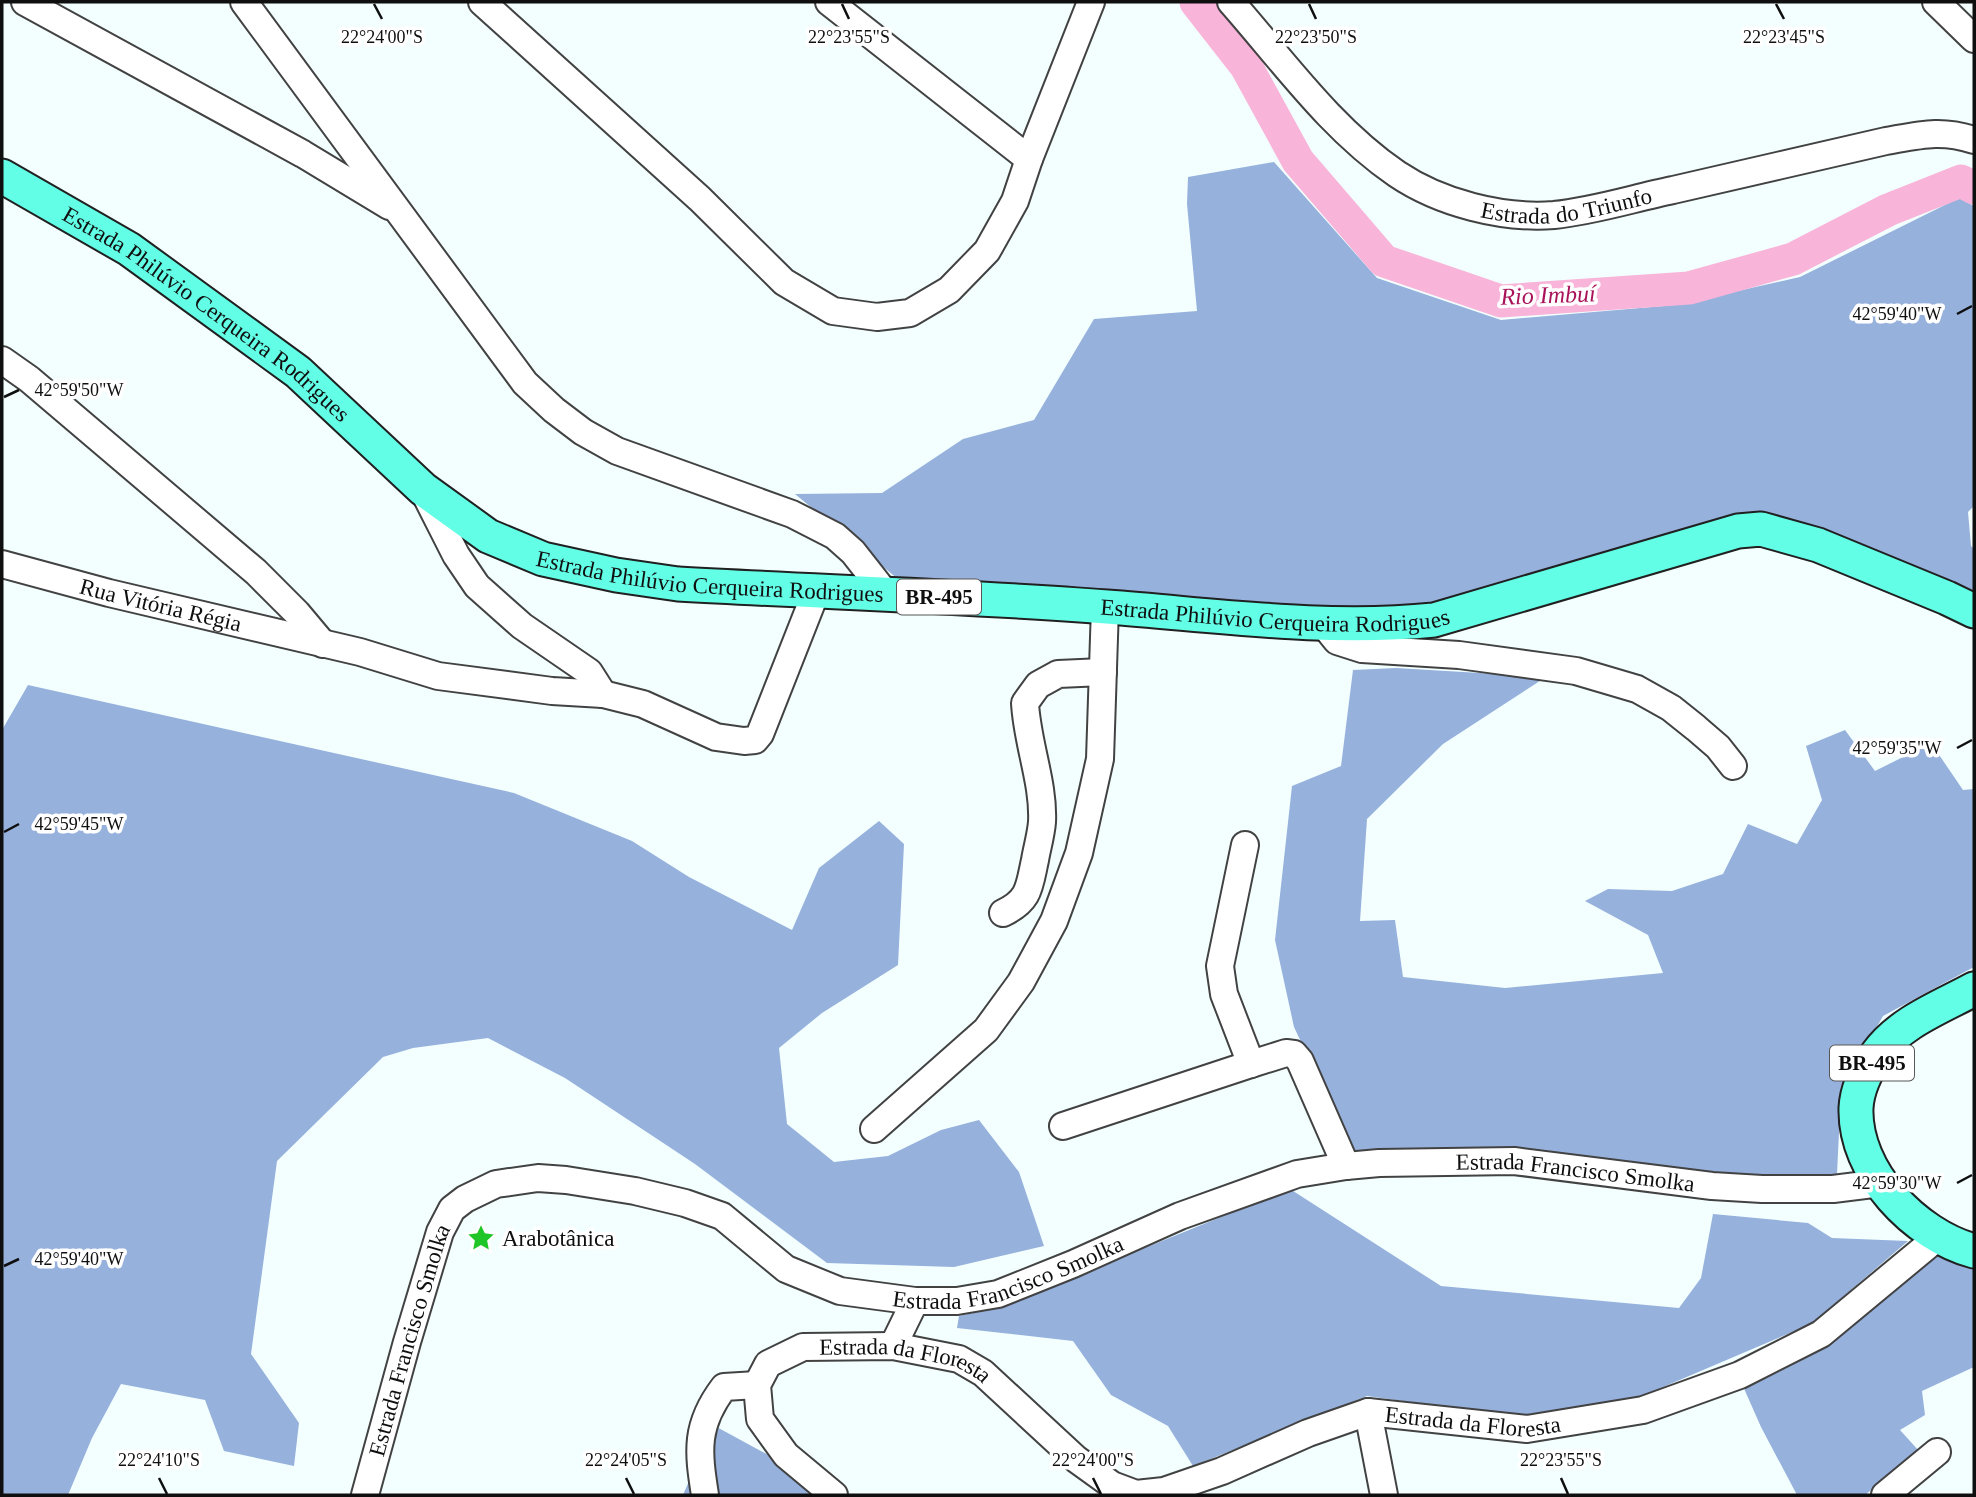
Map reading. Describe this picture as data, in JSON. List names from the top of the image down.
{
  "streets": {
    "main road": ["Estrada Philúvio Cerqueira Rodrigues", "BR-495"],
    "street": [
      "Estrada do Triunfo",
      "Rua Vitória Régia",
      "Estrada Francisco Smolka",
      "Estrada da Floresta"
    ]
  },
  "crossings": [
    ["Estrada Philúvio Cerqueira Rodrigues", "Rua Vitória Régia"],
    ["BR-495", "Estrada Francisco Smolka"],
    ["BR-495", "Estrada da Floresta"]
  ],
  "water": ["Rio Imbuí"],
  "places": {
    "place": ["Arabotânica"]
  },
  "coordinates": [
    "22°24'00\"S",
    "22°23'55\"S",
    "22°23'50\"S",
    "22°23'45\"S",
    "42°59'40\"W",
    "42°59'50\"W",
    "42°59'35\"W",
    "42°59'45\"W",
    "42°59'30\"W",
    "22°24'10\"S",
    "22°24'05\"S"
  ]
}
